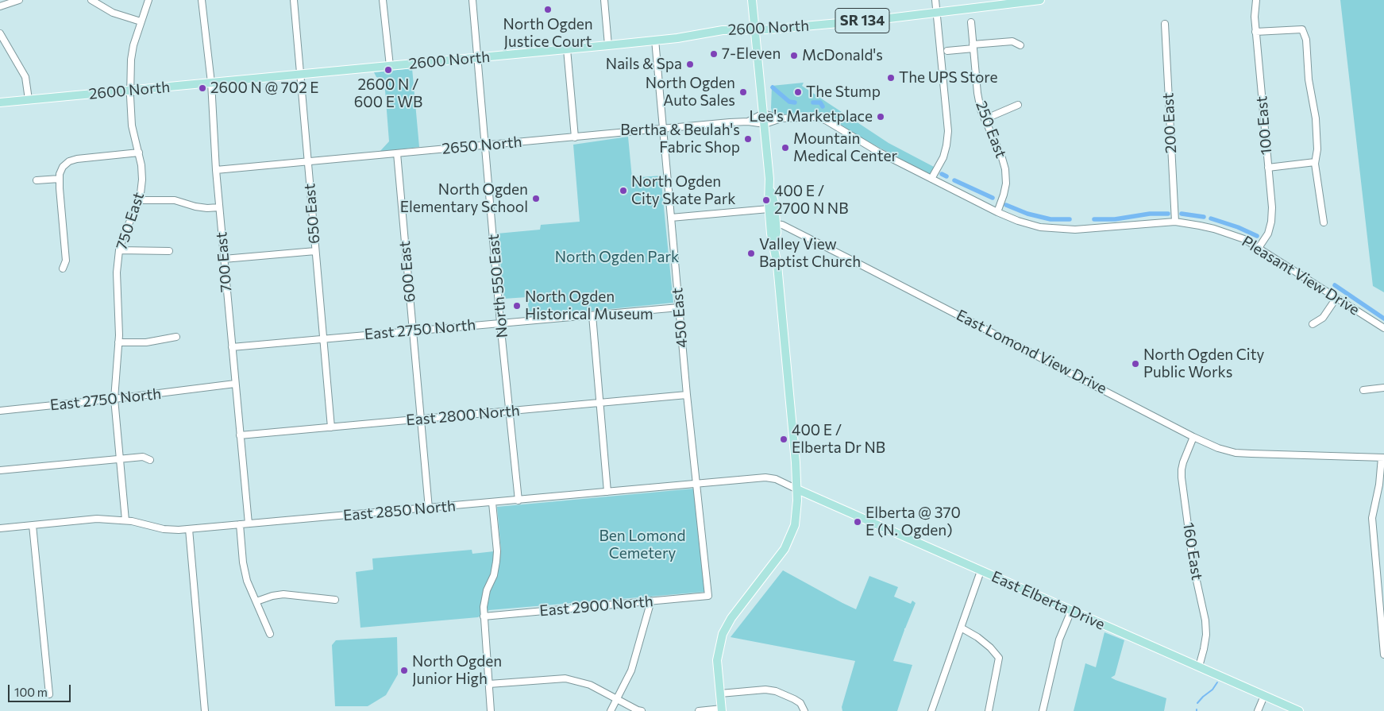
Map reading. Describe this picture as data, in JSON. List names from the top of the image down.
{
  "streets": {
    "main road": ["SR 134", "2600 North", "East Elberta Drive"],
    "street": [
      "200 East",
      "100 East",
      "250 East",
      "2650 North",
      "650 East",
      "750 East",
      "700 East",
      "600 East",
      "Pleasant View Drive",
      "North 550 East",
      "450 East",
      "East 2750 North",
      "East Lomond View Drive",
      "East 2800 North",
      "East 2850 North",
      "160 East",
      "East 2900 North"
    ]
  },
  "crossings": [
    ["2600 North", "650 East"],
    ["2600 North", "750 East"],
    ["2600 North", "700 East"],
    ["2600 North", "North 550 East"],
    ["2600 North", "450 East"],
    ["200 East", "Pleasant View Drive"],
    ["100 East", "Pleasant View Drive"],
    ["250 East", "Pleasant View Drive"],
    ["2650 North", "650 East"],
    ["2650 North", "700 East"],
    ["2650 North", "600 East"],
    ["2650 North", "North 550 East"],
    ["2650 North", "450 East"],
    ["650 East", "East 2750 North"],
    ["650 East", "East 2800 North"],
    ["750 East", "East 2750 North"],
    ["750 East", "East 2850 North"],
    ["700 East", "East 2750 North"],
    ["700 East", "East 2800 North"],
    ["700 East", "East 2850 North"],
    ["600 East", "East 2750 North"],
    ["600 East", "East 2800 North"],
    ["600 East", "East 2850 North"],
    ["North 550 East", "East 2750 North"],
    ["North 550 East", "East 2800 North"],
    ["North 550 East", "East 2850 North"],
    ["450 East", "East 2750 North"],
    ["450 East", "East 2800 North"],
    ["450 East", "East 2850 North"],
    ["450 East", "East 2900 North"],
    ["East Lomond View Drive", "160 East"],
    ["East 2850 North", "East Elberta Drive"],
    ["160 East", "East Elberta Drive"]
  ],
  "parks": ["North Ogden Park", "Ben Lomond Cemetery"],
  "places": [
    "North Ogden Justice Court",
    "7-Eleven",
    "McDonald's",
    "Nails & Spa",
    "2600 N / 600 E WB",
    "The UPS Store",
    "2600 N @ 702 E",
    "North Ogden Auto Sales",
    "The Stump",
    "Lee's Marketplace",
    "Bertha & Beulah's Fabric Shop",
    "Mountain Medical Center",
    "North Ogden City Skate Park",
    "North Ogden Elementary School",
    "400 E / 2700 N NB",
    "Valley View Baptist Church",
    "North Ogden Historical Museum",
    "North Ogden City Public Works",
    "400 E / Elberta Dr NB",
    "Elberta @ 370 E (N. Ogden)",
    "North Ogden Junior High"
  ],
  "scale_bar": "100 m"
}
